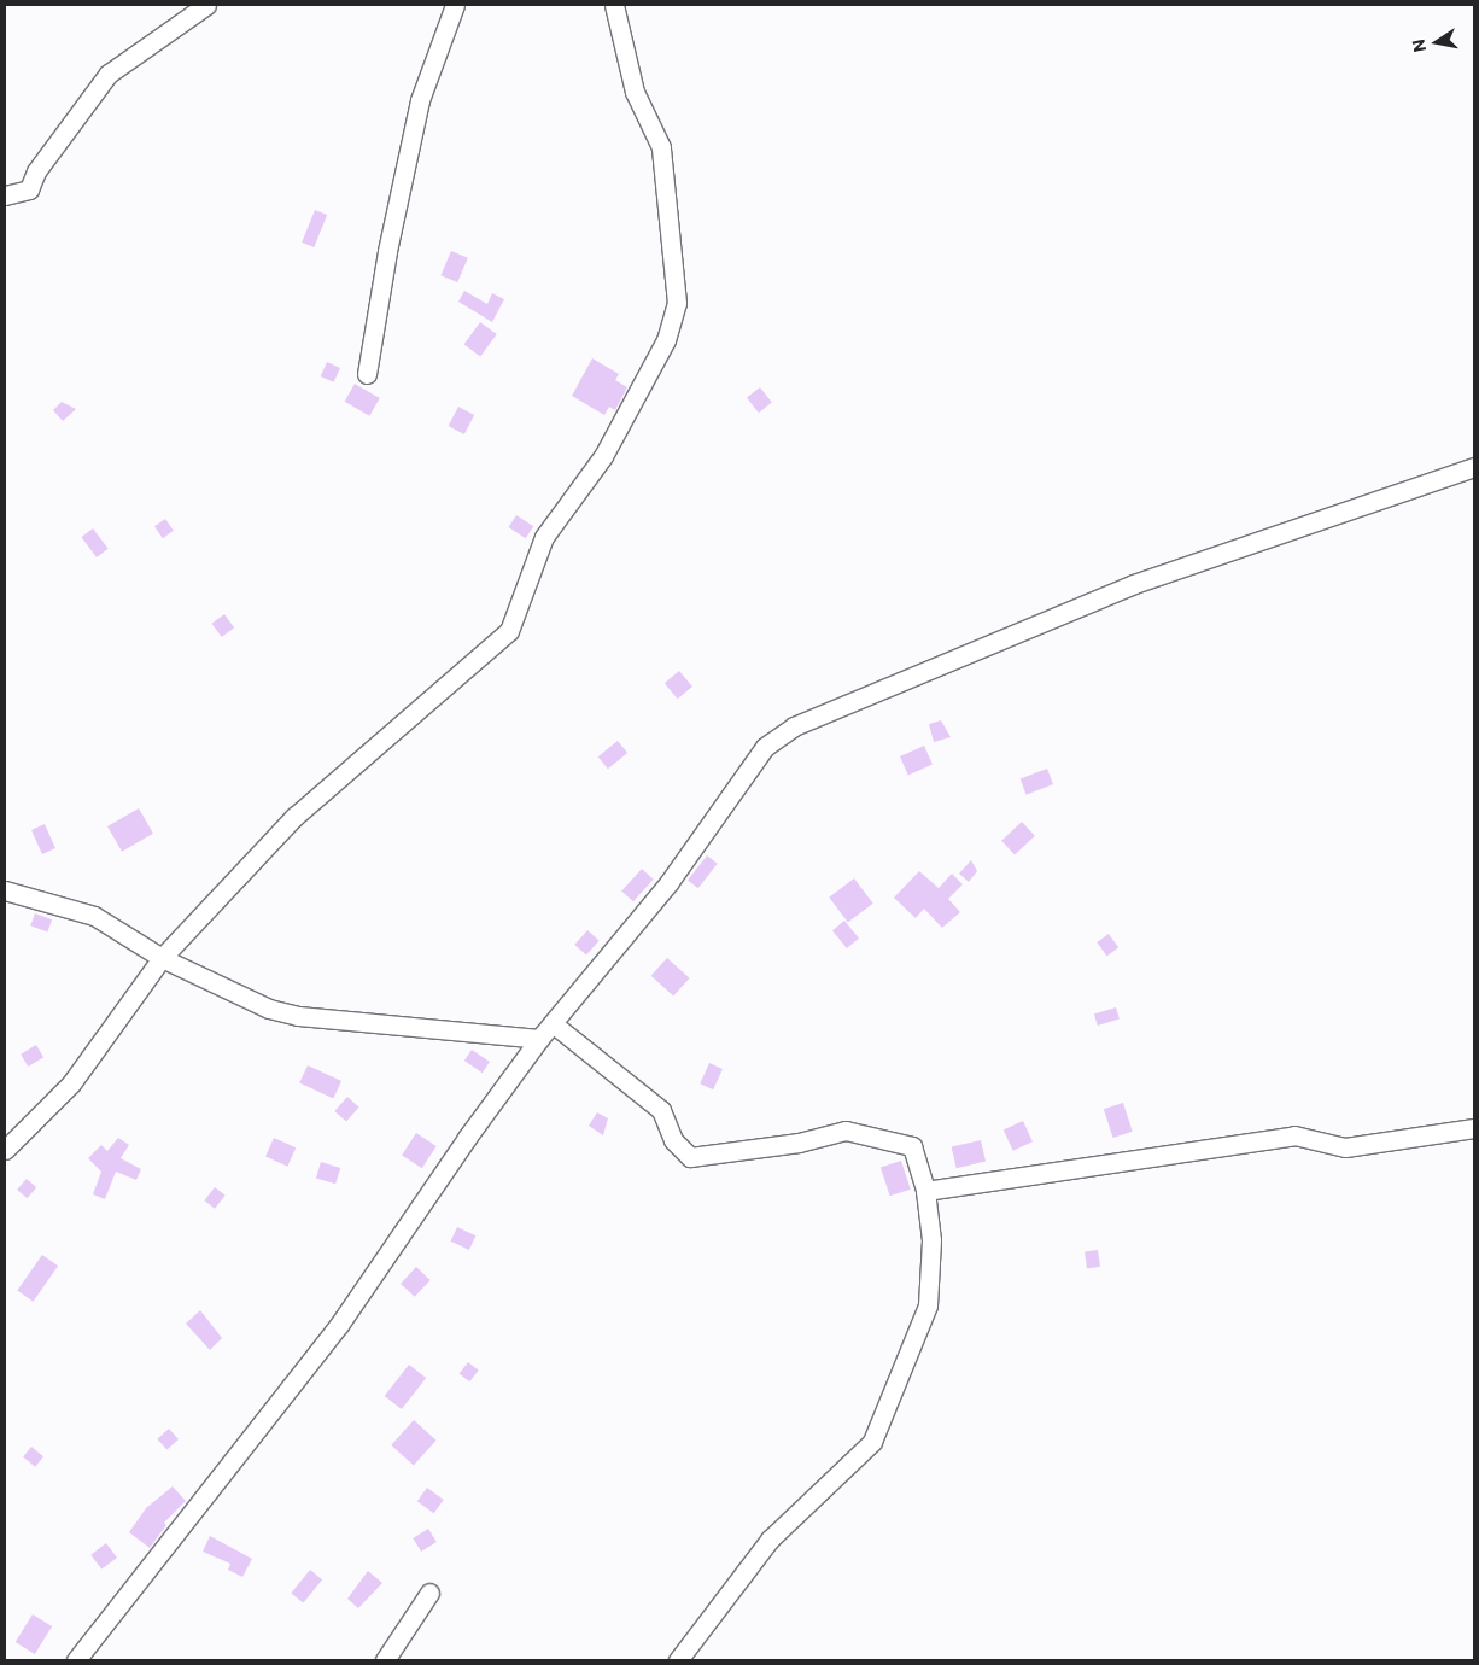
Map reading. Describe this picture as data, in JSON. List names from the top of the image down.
{
  "north": "left"
}
